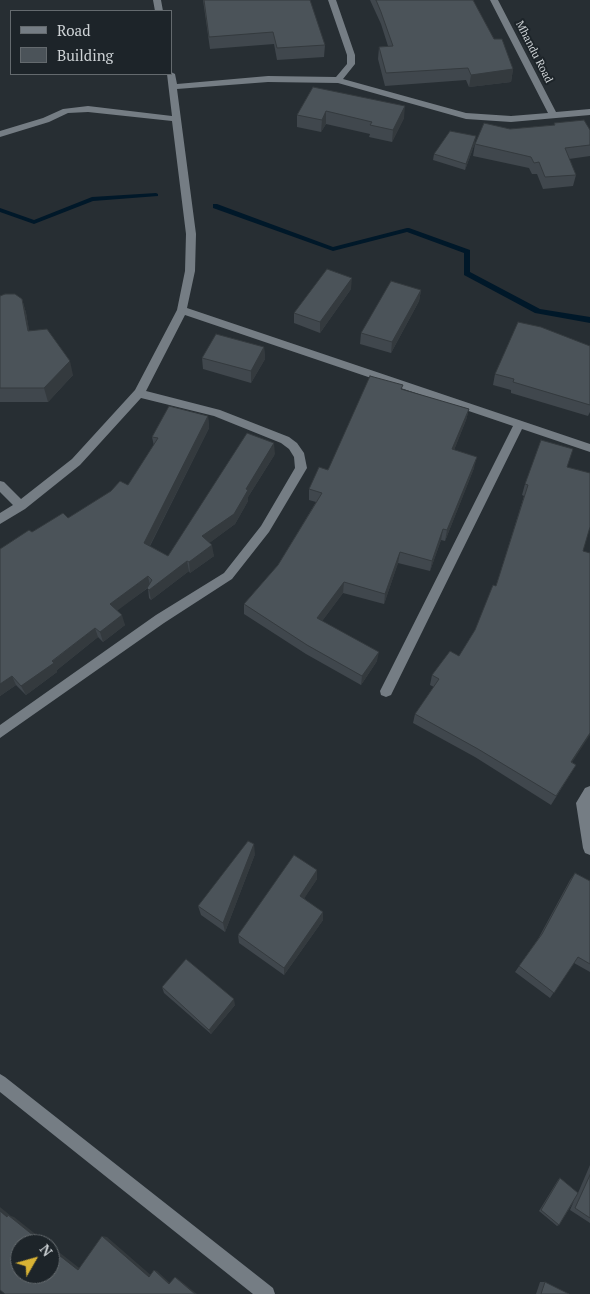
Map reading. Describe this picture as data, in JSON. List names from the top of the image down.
{
  "streets": {
    "street": ["Mhandu Road"]
  },
  "legend": ["Road", "Building"],
  "north": "top right"
}
